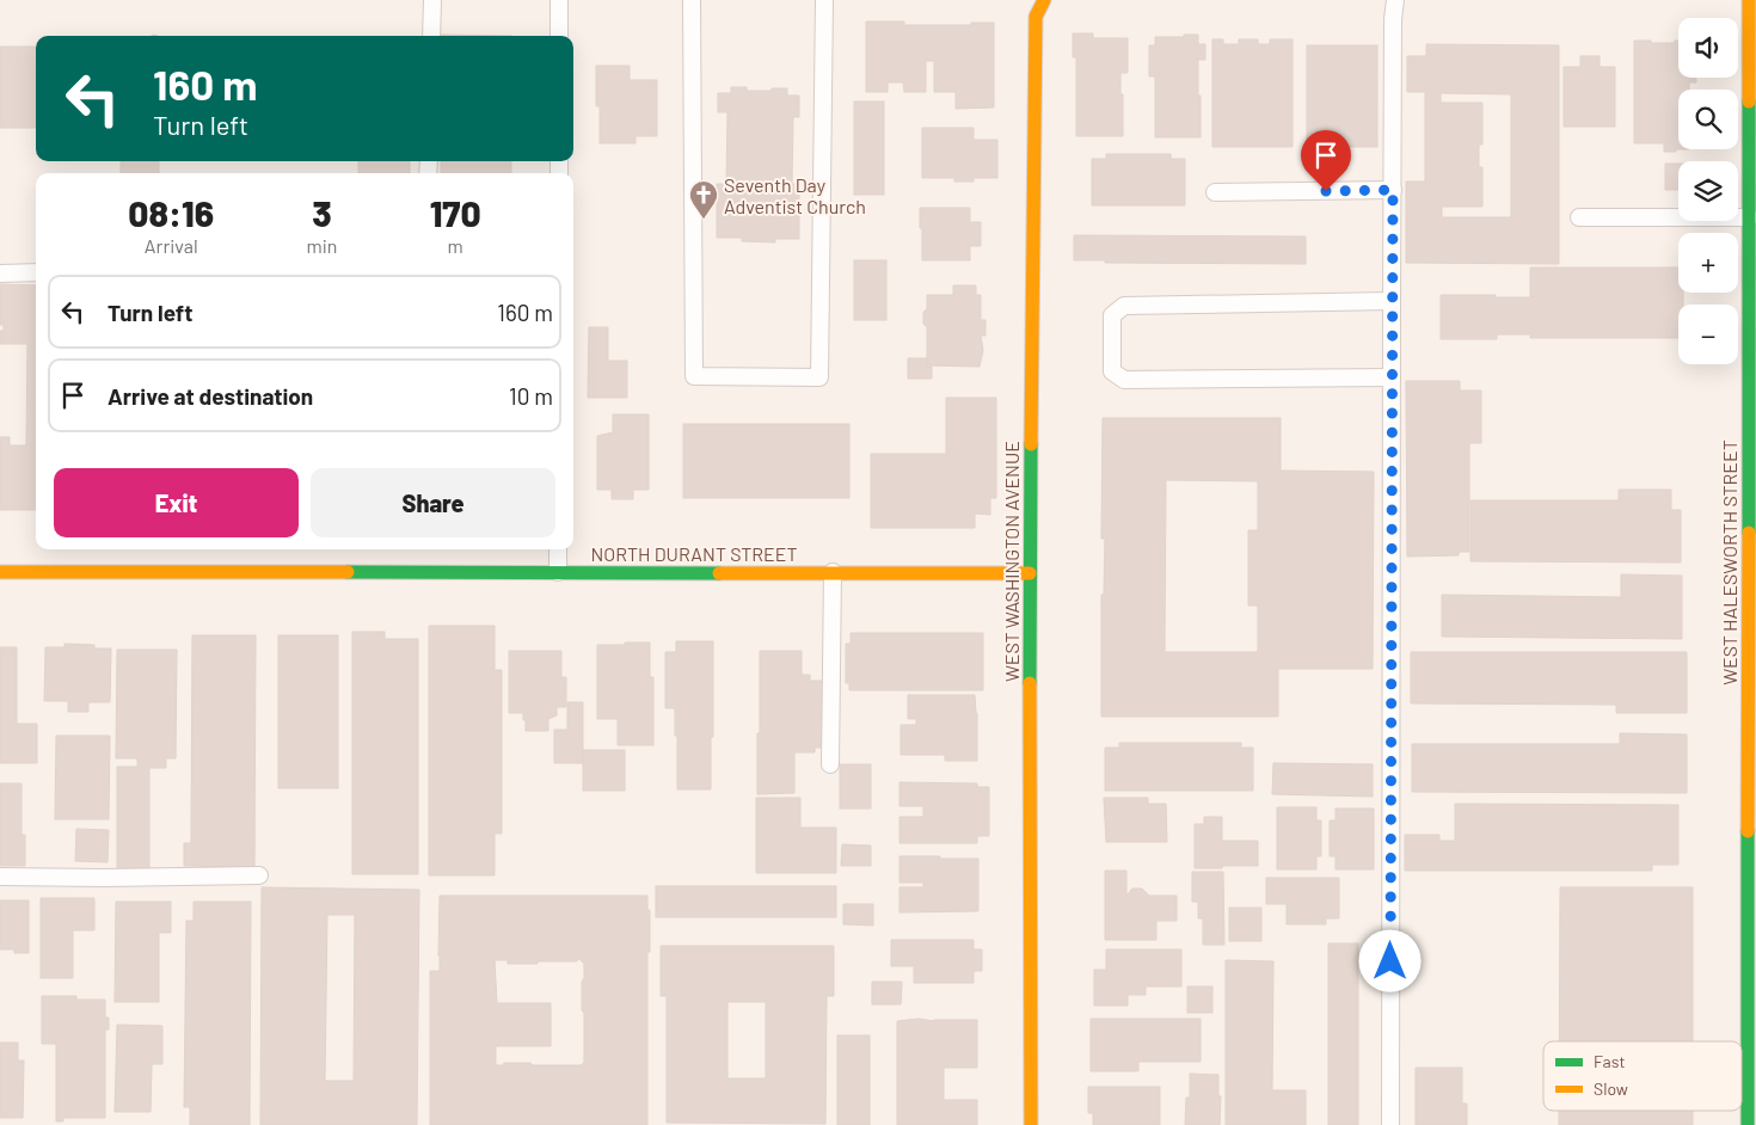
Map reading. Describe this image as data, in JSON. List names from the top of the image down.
{
  "streets": {
    "street": ["NORTH DURANT STREET", "WEST WASHINGTON AVENUE", "WEST HALESWORTH STREET"]
  },
  "crossings": [
    ["NORTH DURANT STREET", "WEST WASHINGTON AVENUE"]
  ],
  "places": {
    "church": ["Seventh Day Adventist Church"]
  },
  "legend": ["Fast", "Slow"],
  "page": {
    "map_buttons": ["+", "−"],
    "turn": ["160 m", "Turn left"],
    "eta": [
      "08:16",
      "Arrival",
      "3",
      "min",
      "170",
      "m"
    ],
    "list": [
      {
        "name": "Turn left",
        "value": "160 m"
      },
      {
        "name": "Arrive at destination",
        "value": "10 m"
      }
    ],
    "buttons": ["Exit", "Share"]
  }
}
